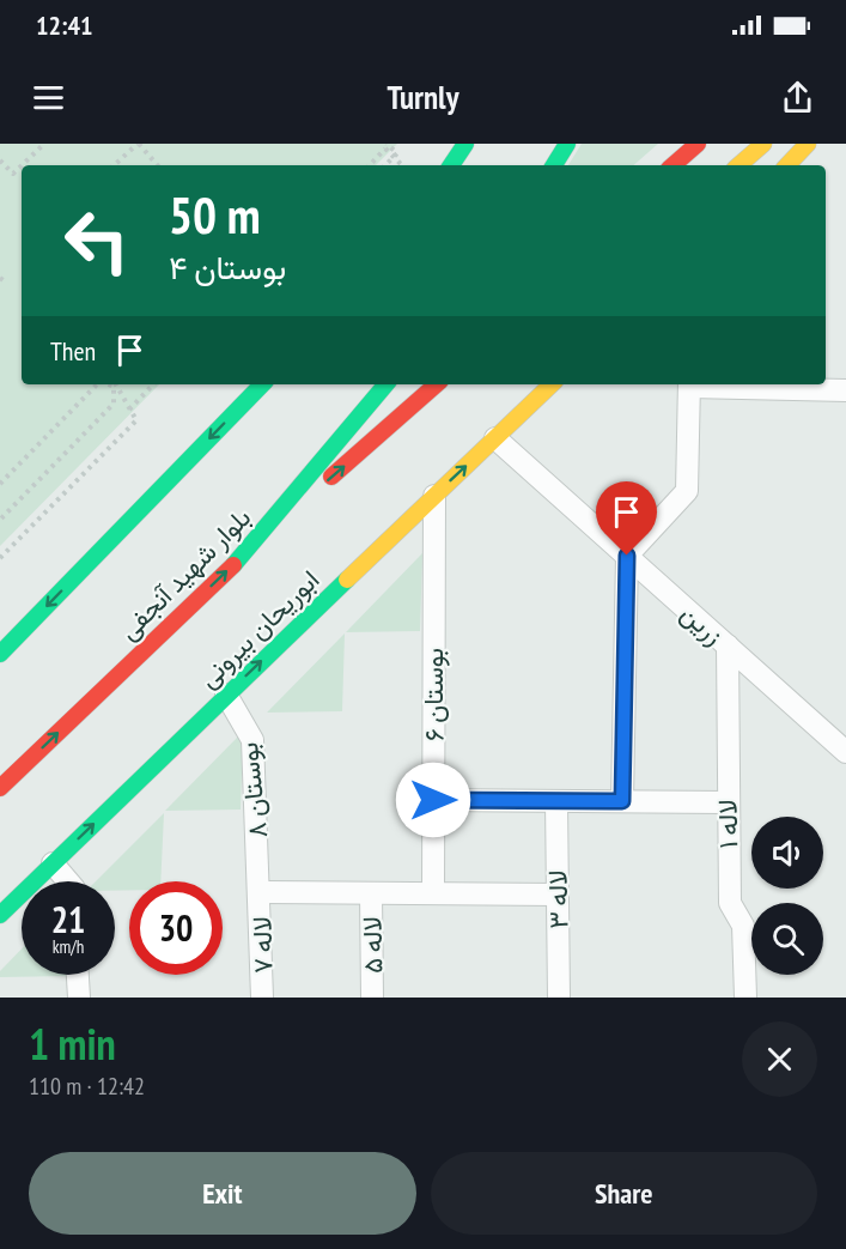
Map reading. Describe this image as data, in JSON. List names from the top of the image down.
{
  "streets": {
    "main road": ["بلوار شهید آنجفی", "ابوریحان بیرونی"],
    "street": [
      "زرین",
      "بوستان ۶",
      "بوستان ۸",
      "لاله ۱",
      "لاله ۳",
      "لاله ۷",
      "لاله ۵"
    ]
  },
  "crossings": [
    ["زرین", "ابوریحان بیرونی"],
    ["زرین", "لاله ۱"],
    ["ابوریحان بیرونی", "بوستان ۶"],
    ["ابوریحان بیرونی", "بوستان ۸"],
    ["بوستان ۸", "لاله ۷"]
  ],
  "page": {
    "status": "12:41",
    "header": "Turnly",
    "turn": ["50 m", "بوستان ۴"],
    "then": "Then",
    "speed": "21 km/h",
    "limit": "30",
    "heading": ["1 min", "110 m · 12:42"],
    "buttons": ["Exit", "Share"]
  }
}
